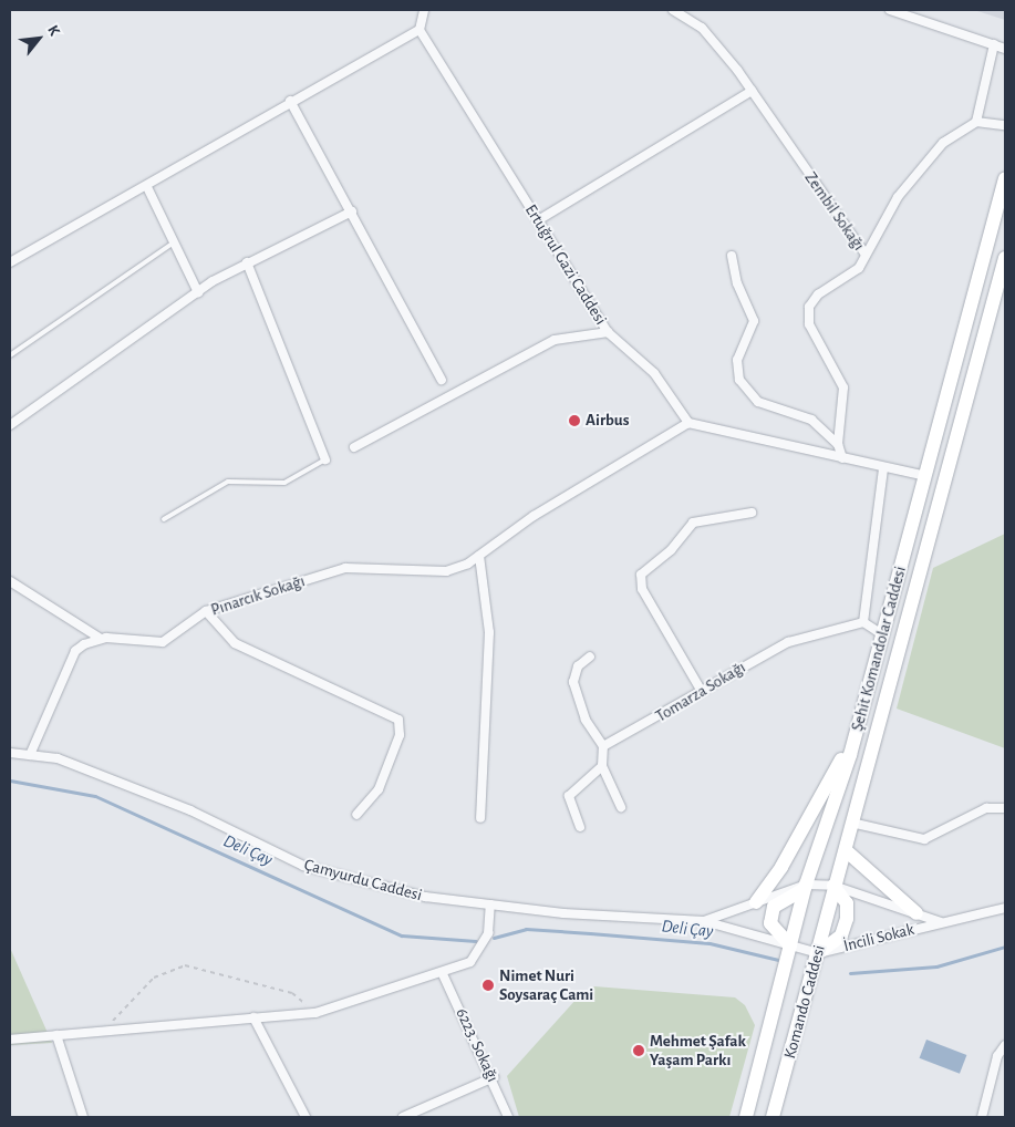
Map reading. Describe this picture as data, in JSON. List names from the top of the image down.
{
  "streets": {
    "main road": ["Şehit Komandolar Caddesi", "Komando Caddesi"],
    "street": [
      "Zembil Sokağı",
      "Ertuğrul Gazi Caddesi",
      "Pınarcık Sokağı",
      "Tomarza Sokağı",
      "Çamyurdu Caddesi",
      "İncili Sokak",
      "6223. Sokağı"
    ]
  },
  "crossings": [
    ["Ertuğrul Gazi Caddesi", "Pınarcık Sokağı"],
    ["Pınarcık Sokağı", "Çamyurdu Caddesi"],
    ["Şehit Komandolar Caddesi", "Çamyurdu Caddesi"],
    ["Şehit Komandolar Caddesi", "İncili Sokak"],
    ["Şehit Komandolar Caddesi", "Komando Caddesi"],
    ["Çamyurdu Caddesi", "İncili Sokak"],
    ["Çamyurdu Caddesi", "Komando Caddesi"],
    ["İncili Sokak", "Komando Caddesi"]
  ],
  "water": ["Deli Çay"],
  "places": ["Airbus", "Nimet Nuri Soysaraç Cami", "Mehmet Şafak Yaşam Parkı"],
  "north": "top right"
}
